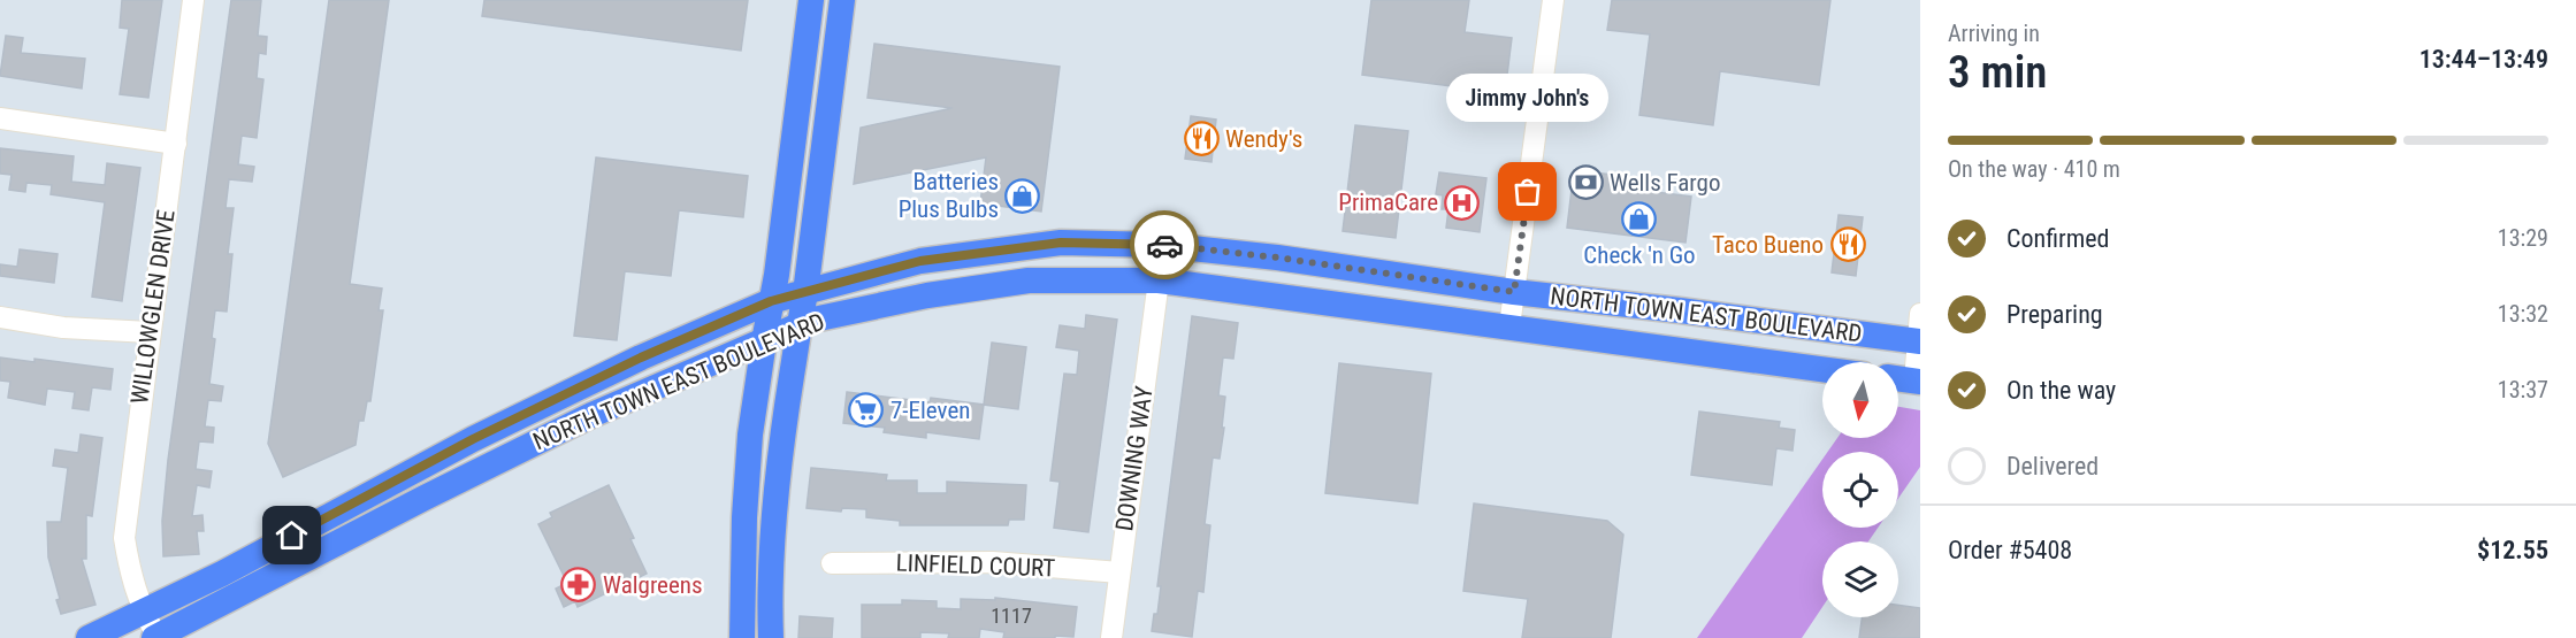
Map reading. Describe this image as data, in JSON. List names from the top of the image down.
{
  "streets": {
    "main road": ["NORTH TOWN EAST BOULEVARD"],
    "street": ["WILLOWGLEN DRIVE", "DOWNING WAY", "LINFIELD COURT"]
  },
  "crossings": [
    ["WILLOWGLEN DRIVE", "NORTH TOWN EAST BOULEVARD"],
    ["NORTH TOWN EAST BOULEVARD", "DOWNING WAY"],
    ["DOWNING WAY", "LINFIELD COURT"]
  ],
  "places": {
    "restaurant": ["Wendy's", "Taco Bueno"],
    "bank": ["Wells Fargo"],
    "other": ["Jimmy John's"],
    "shop": ["Batteries Plus Bulbs", "Check 'n Go"],
    "hospital": ["PrimaCare"],
    "supermarket": ["7-Eleven"],
    "pharmacy": ["Walgreens"]
  },
  "house_numbers": ["1117"],
  "north": "bottom",
  "page": {
    "heading": ["3 min", "Arriving in", "13:44–13:49"],
    "panel": ["Order #5408", "$12.55"],
    "bubble": "Jimmy John's",
    "bar": "On the way · 410 m",
    "list": [
      ["Confirmed", "13:29"],
      ["Preparing", "13:32"],
      ["On the way", "13:37"],
      "Delivered"
    ]
  }
}
